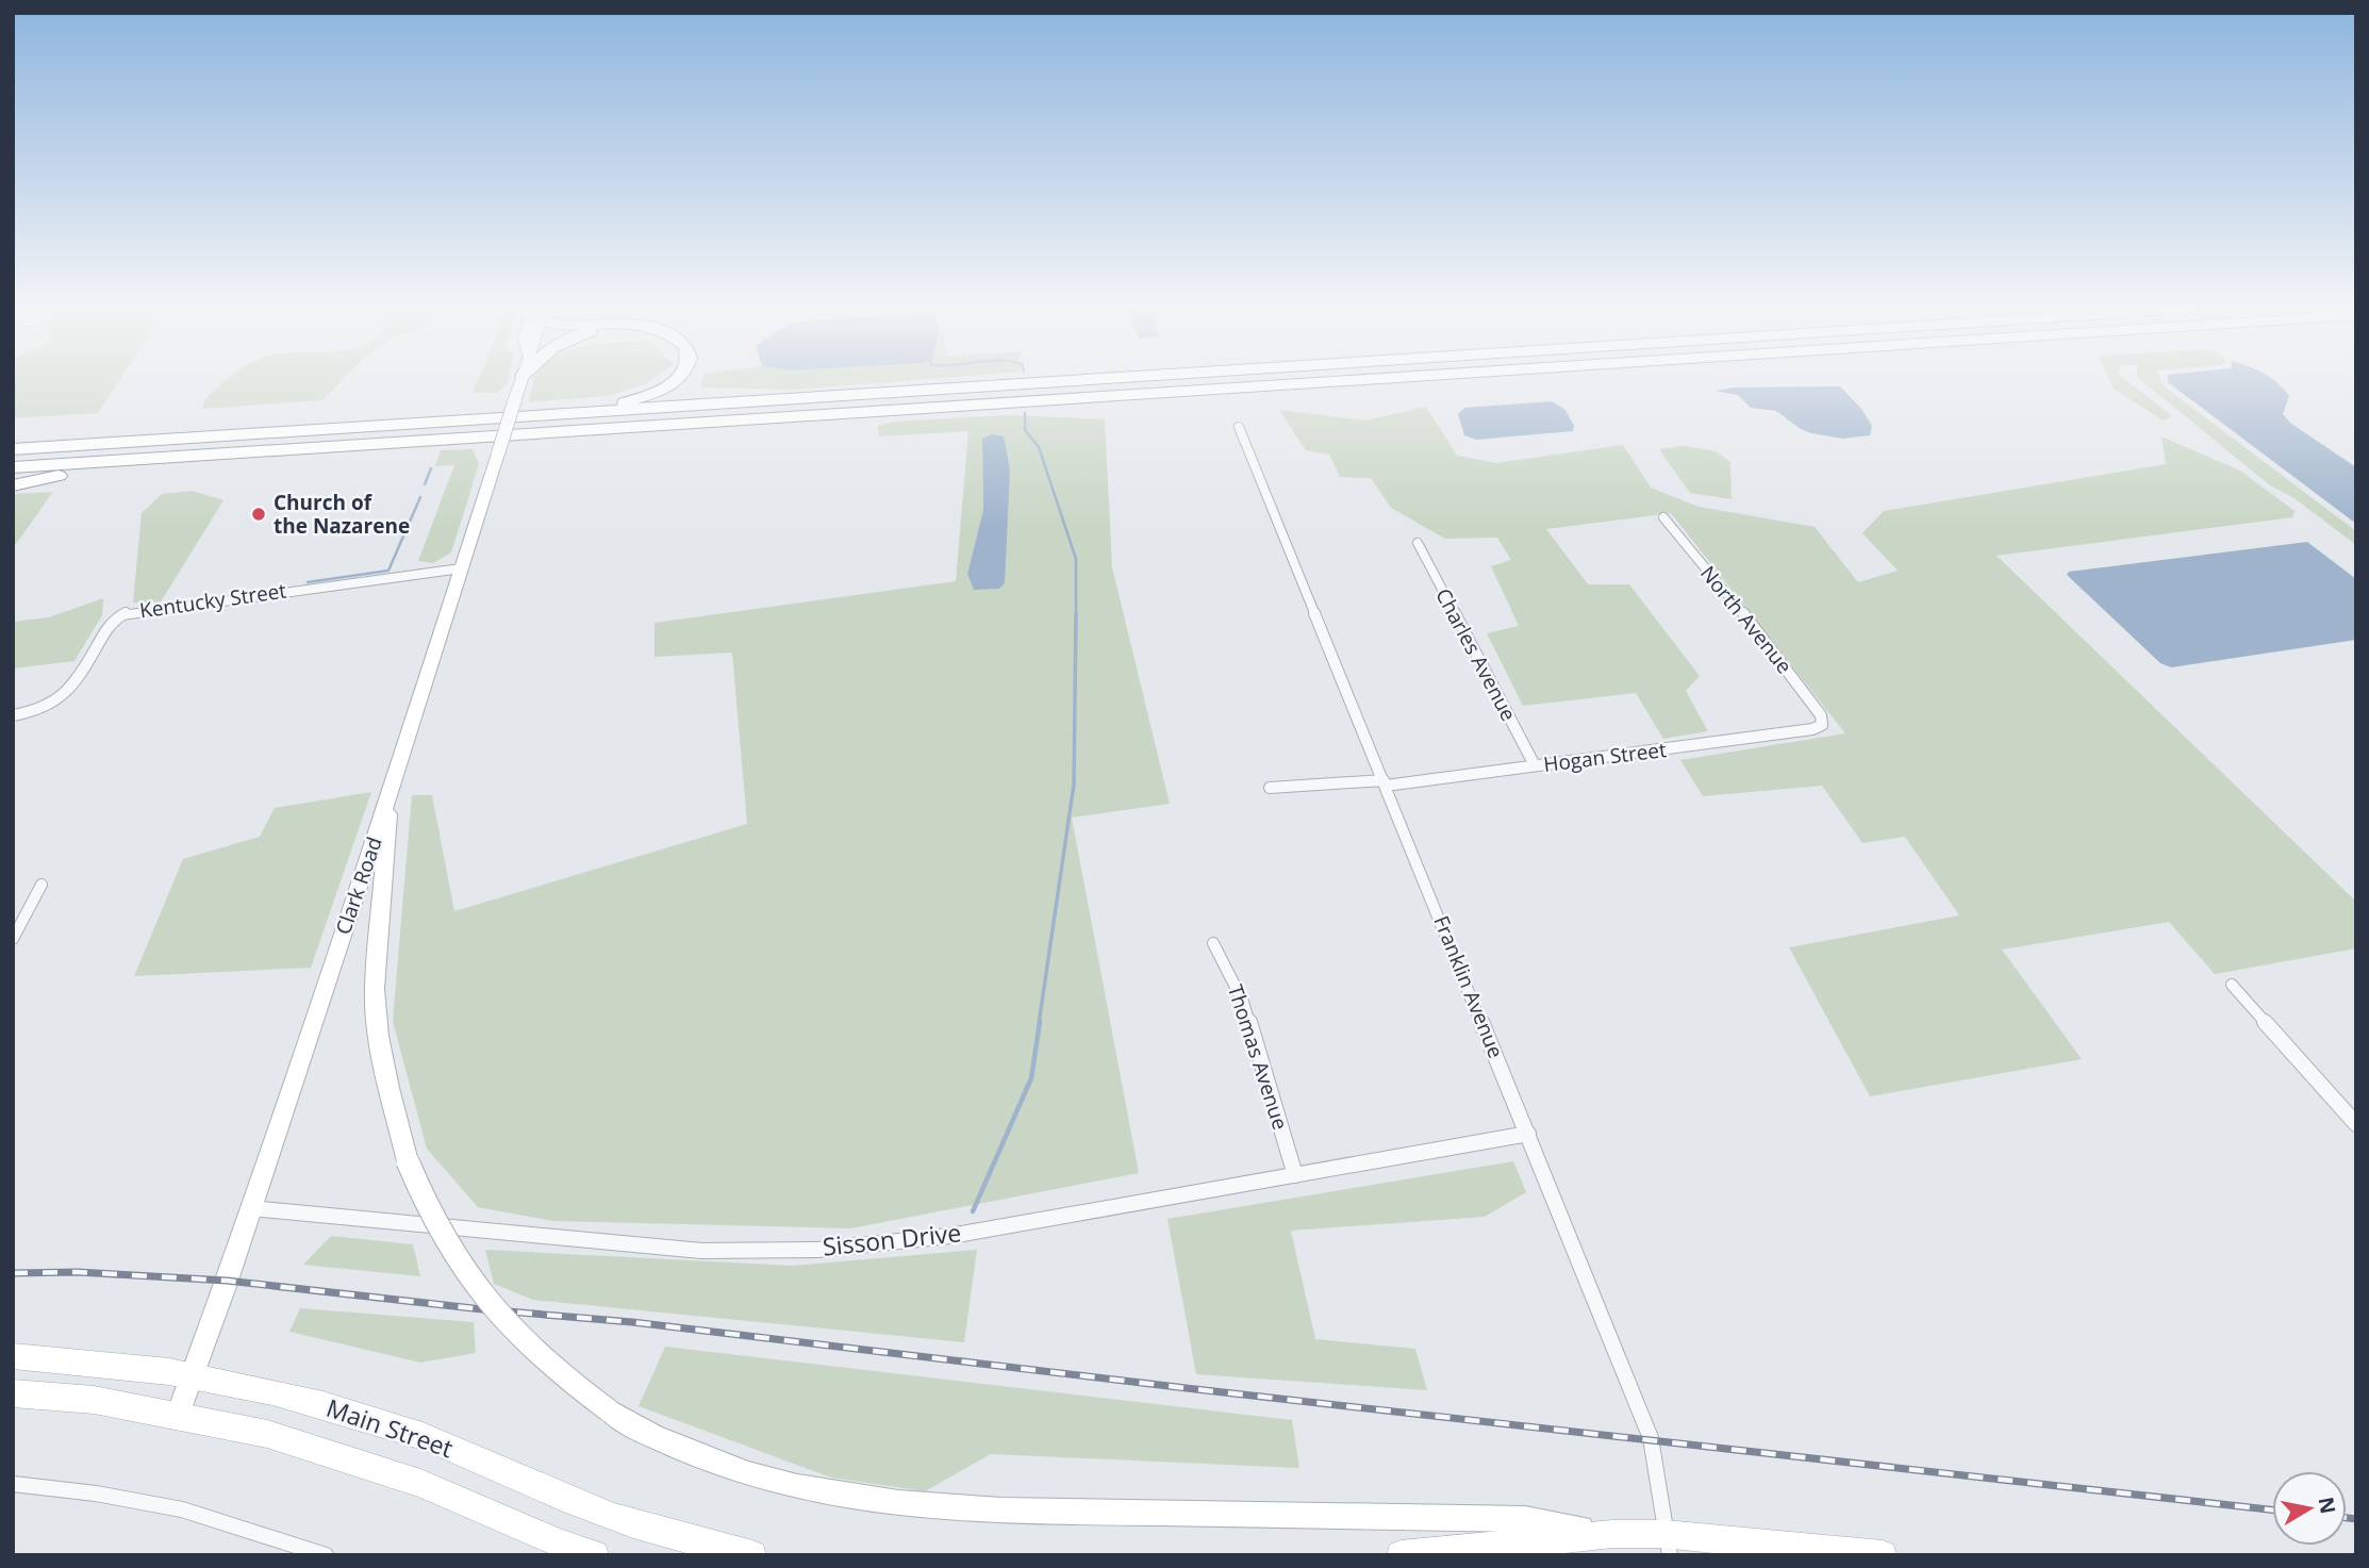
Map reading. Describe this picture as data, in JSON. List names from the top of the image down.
{
  "streets": {
    "main road": ["Main Street"],
    "street": [
      "Kentucky Street",
      "North Avenue",
      "Charles Avenue",
      "Hogan Street",
      "Clark Road",
      "Franklin Avenue",
      "Thomas Avenue",
      "Sisson Drive"
    ]
  },
  "crossings": [
    ["Kentucky Street", "Clark Road"],
    ["North Avenue", "Hogan Street"],
    ["Charles Avenue", "Hogan Street"],
    ["Hogan Street", "Franklin Avenue"],
    ["Clark Road", "Sisson Drive"],
    ["Clark Road", "Main Street"],
    ["Franklin Avenue", "Sisson Drive"],
    ["Thomas Avenue", "Sisson Drive"]
  ],
  "places": ["Church of the Nazarene"],
  "north": "right"
}
